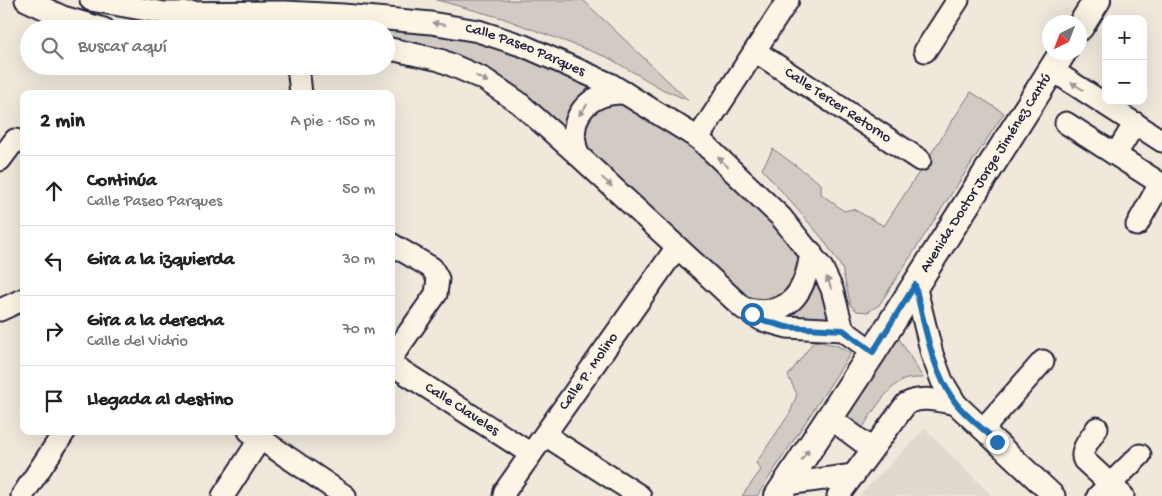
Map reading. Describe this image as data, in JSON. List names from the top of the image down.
{
  "streets": {
    "main road": ["Avenida Doctor Jorge Jiménez Cantú"],
    "street": [
      "Calle Paseo Parques",
      "Calle Tercer Retorno",
      "Calle P. Molino",
      "Calle Claveles"
    ]
  },
  "crossings": [
    ["Calle P. Molino", "Calle Claveles"]
  ],
  "north": "bottom left",
  "page": {
    "map_buttons": ["+", "−"],
    "search": "Buscar aquí",
    "heading": ["2 min", "A pie · 150 m"],
    "list": [
      ["Continúa", "Calle Paseo Parques", "50 m"],
      ["Gira a la izquierda", "30 m"],
      ["Gira a la derecha", "Calle del Vidrio", "70 m"],
      "Llegada al destino"
    ]
  }
}
